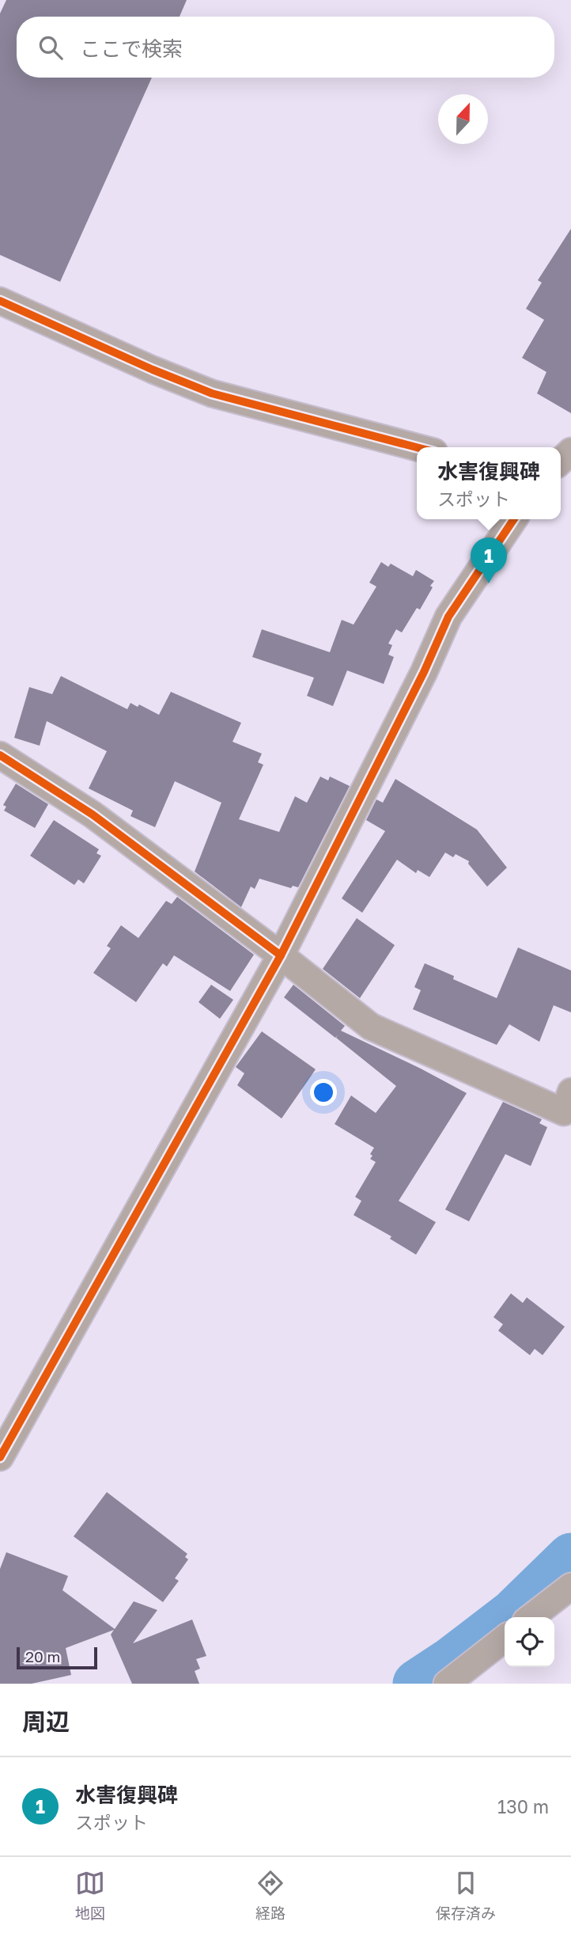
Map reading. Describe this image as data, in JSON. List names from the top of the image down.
{
  "scale_bar": "20 m",
  "north": "top",
  "page": {
    "search": "ここで検索",
    "popup": ["水害復興碑", "スポット"],
    "pins": "1",
    "scale": "20 m",
    "heading": "周辺",
    "list": [
      {
        "mark": "1",
        "name": "水害復興碑",
        "note": "スポット",
        "value": "130 m"
      }
    ],
    "nav": ["地図", "経路", "保存済み"]
  }
}
